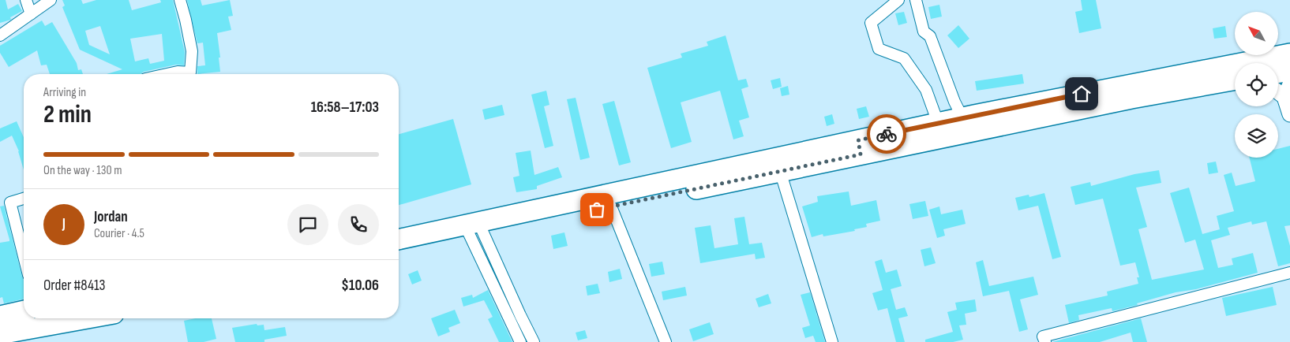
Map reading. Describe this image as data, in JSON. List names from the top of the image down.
{
  "north": "top left",
  "page": {
    "heading": ["2 min", "Arriving in", "16:58–17:03"],
    "panel": [
      "Jordan",
      "Courier · 4.5",
      "Order #8413",
      "$10.06"
    ],
    "bar": "On the way · 130 m",
    "round": "J"
  }
}
